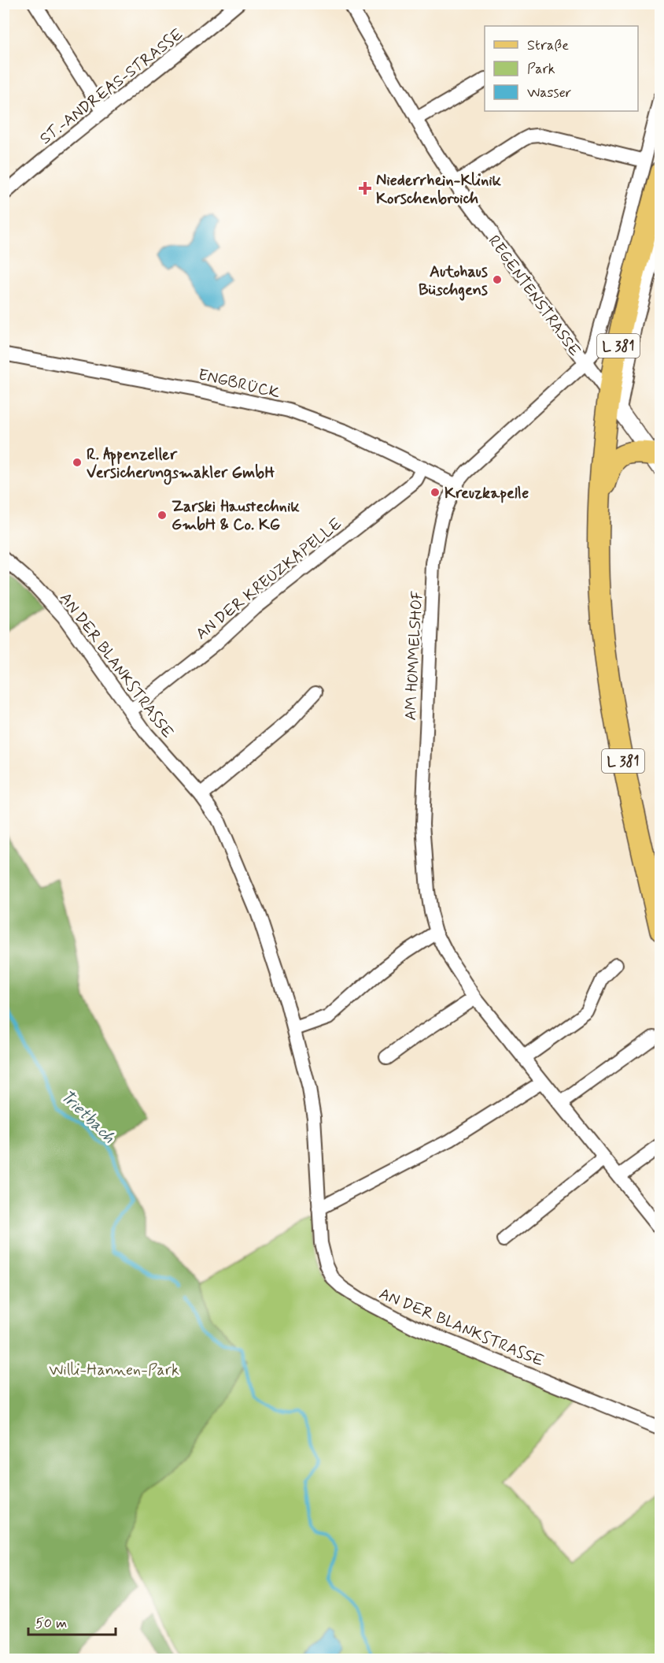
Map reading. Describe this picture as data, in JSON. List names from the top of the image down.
{
  "streets": {
    "main road": ["L 381"],
    "street": [
      "ST.-ANDREAS-STRASSE",
      "REGENTENSTRASSE",
      "ENGBRÜCK",
      "AN DER KREUZKAPELLE",
      "AM HOMMELSHOF",
      "AN DER BLANKSTRASSE"
    ]
  },
  "crossings": [
    ["REGENTENSTRASSE", "L 381"],
    ["REGENTENSTRASSE", "AM HOMMELSHOF"],
    ["L 381", "AM HOMMELSHOF"],
    ["ENGBRÜCK", "AN DER KREUZKAPELLE"],
    ["ENGBRÜCK", "AM HOMMELSHOF"],
    ["AN DER KREUZKAPELLE", "AN DER BLANKSTRASSE"]
  ],
  "water": ["Trietbach"],
  "parks": ["Willi-Hannen-Park"],
  "places": {
    "health": ["Niederrhein-Klinik Korschenbroich"],
    "other": [
      "Autohaus Büschgens",
      "R. Appenzeller Versicherungsmakler GmbH",
      "Kreuzkapelle",
      "Zarski Haustechnik GmbH & Co. KG"
    ]
  },
  "legend": ["Straße", "Park", "Wasser"],
  "scale_bar": "50 m"
}
